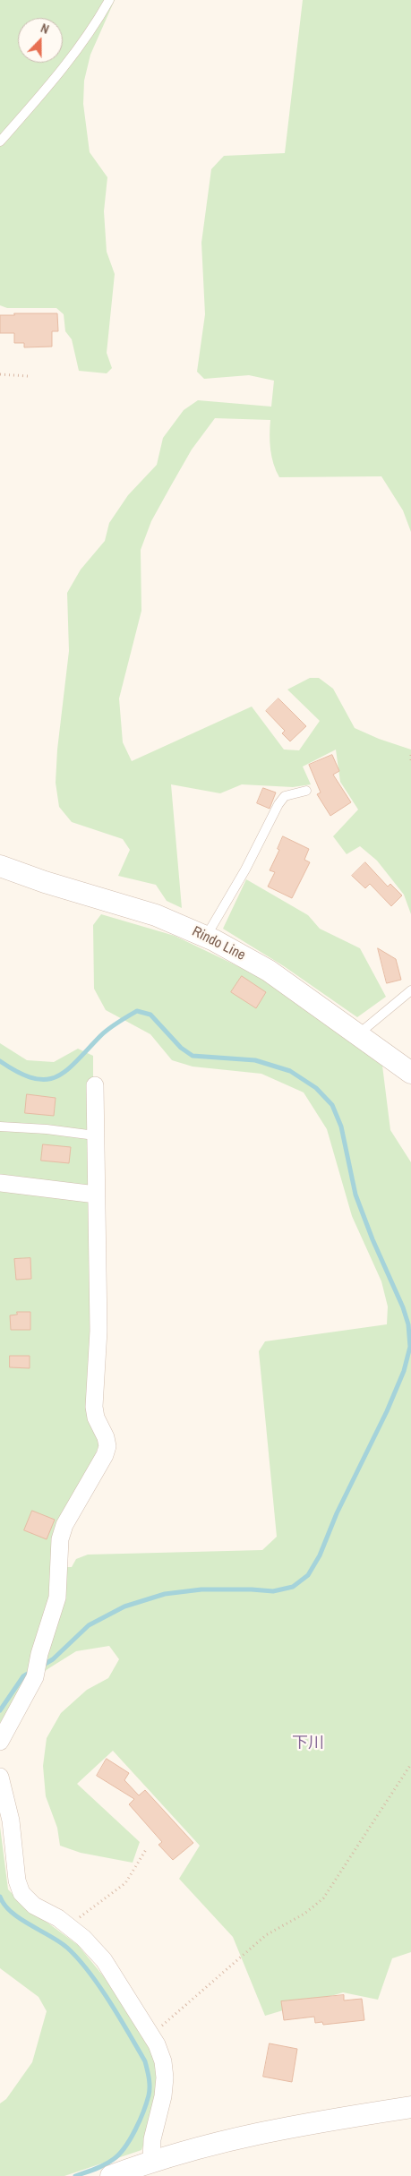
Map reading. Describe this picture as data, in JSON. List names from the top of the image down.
{
  "streets": {
    "street": ["Rindo Line"]
  },
  "districts": ["下川"],
  "north": "top"
}
